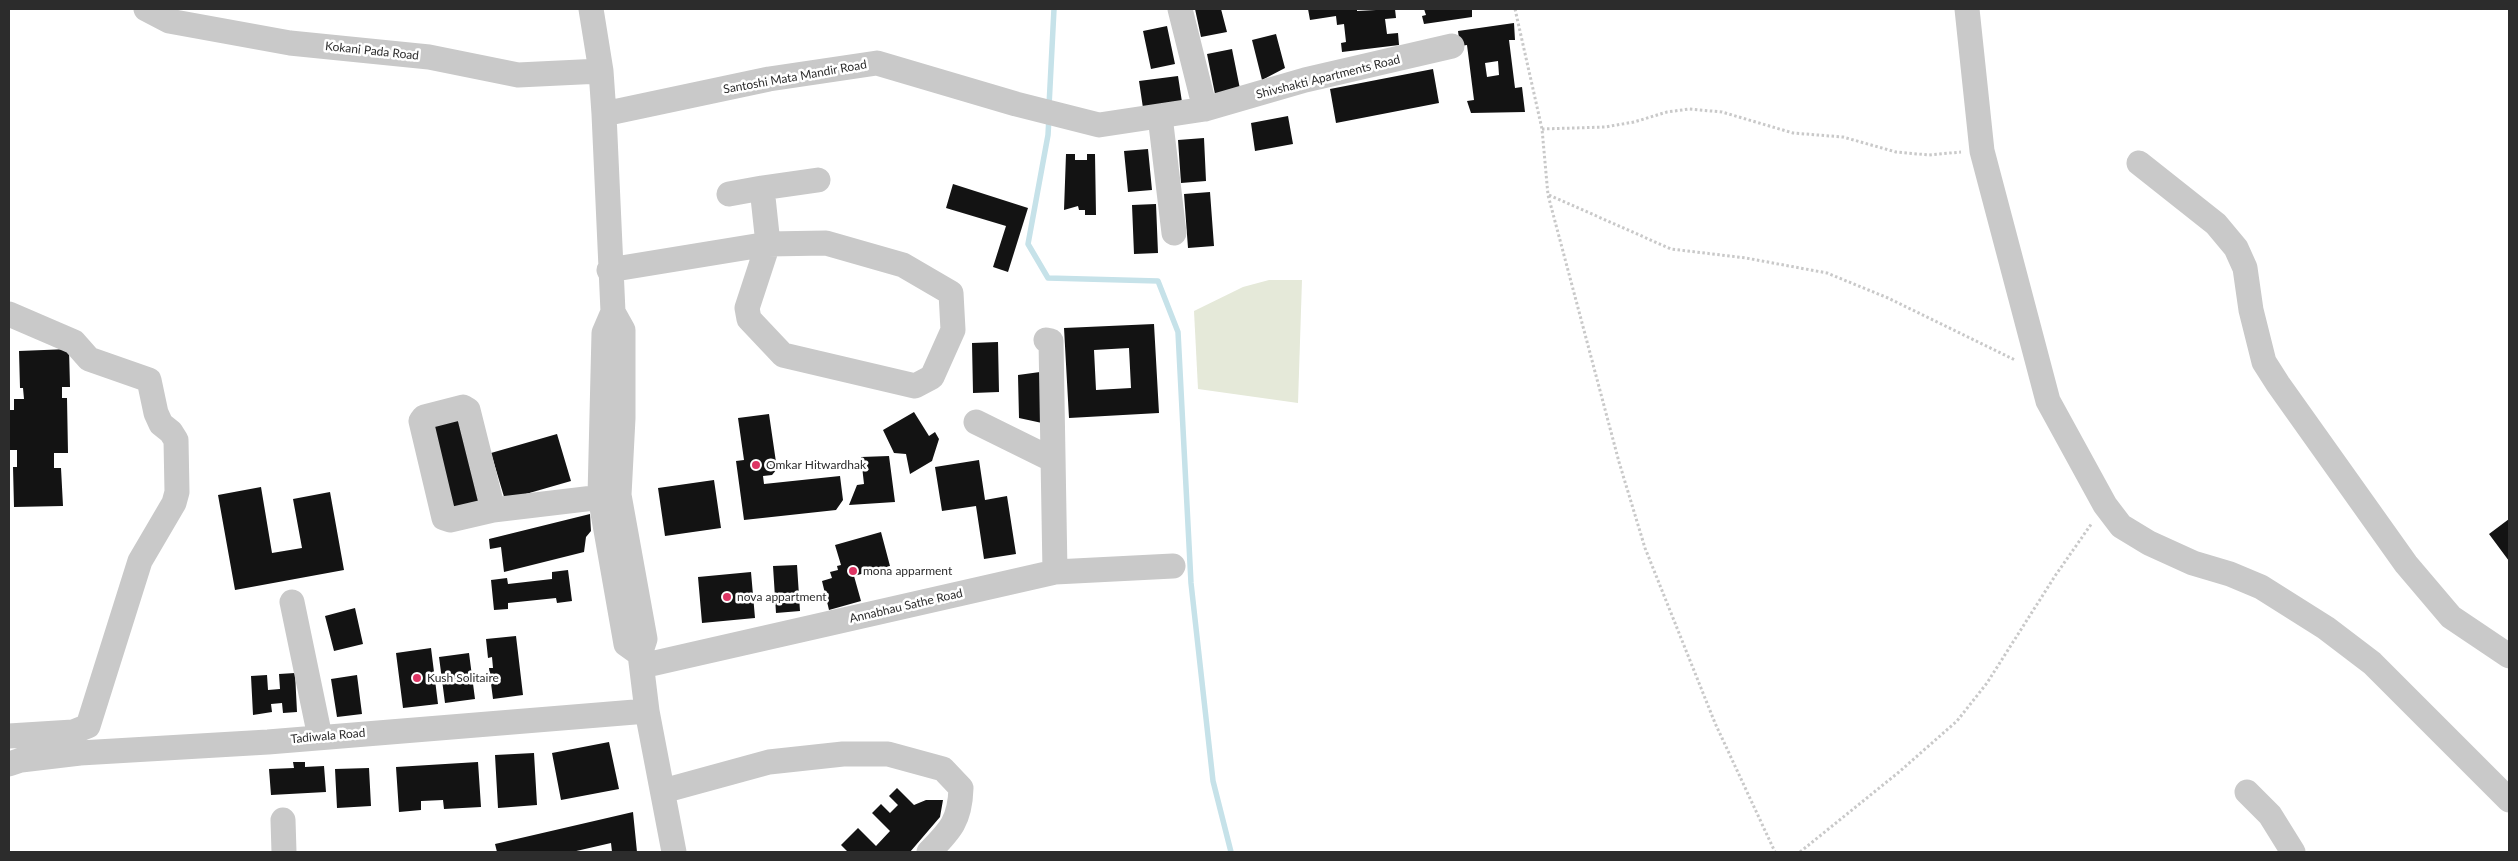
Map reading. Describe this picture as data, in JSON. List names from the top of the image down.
{
  "streets": {
    "street": [
      "Kokani Pada Road",
      "Santoshi Mata Mandir Road",
      "Shivshakti Apartments Road",
      "Annabhau Sathe Road",
      "Tadiwala Road"
    ]
  },
  "crossings": [
    ["Santoshi Mata Mandir Road", "Shivshakti Apartments Road"]
  ],
  "places": [
    "Omkar Hitwardhak",
    "mona apparment",
    "nova appartment",
    "Kush Solitaire"
  ]
}
